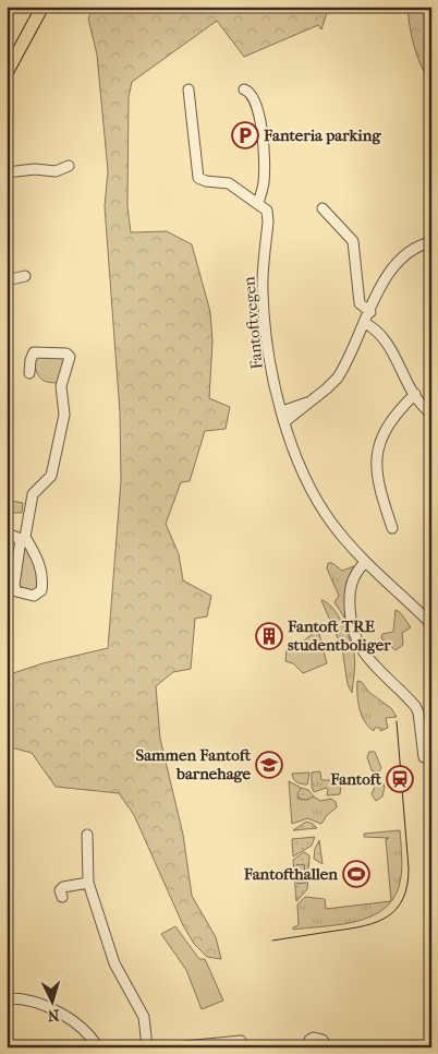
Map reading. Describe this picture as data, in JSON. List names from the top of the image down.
{
  "streets": {
    "street": ["Fantoftvegen"]
  },
  "places": {
    "parking": ["Fanteria parking"],
    "building": ["Fantoft TRE studentboliger"],
    "school or university": ["Sammen Fantoft barnehage"],
    "station": ["Fantoft"],
    "sports": ["Fantofthallen"]
  },
  "north": "bottom"
}
